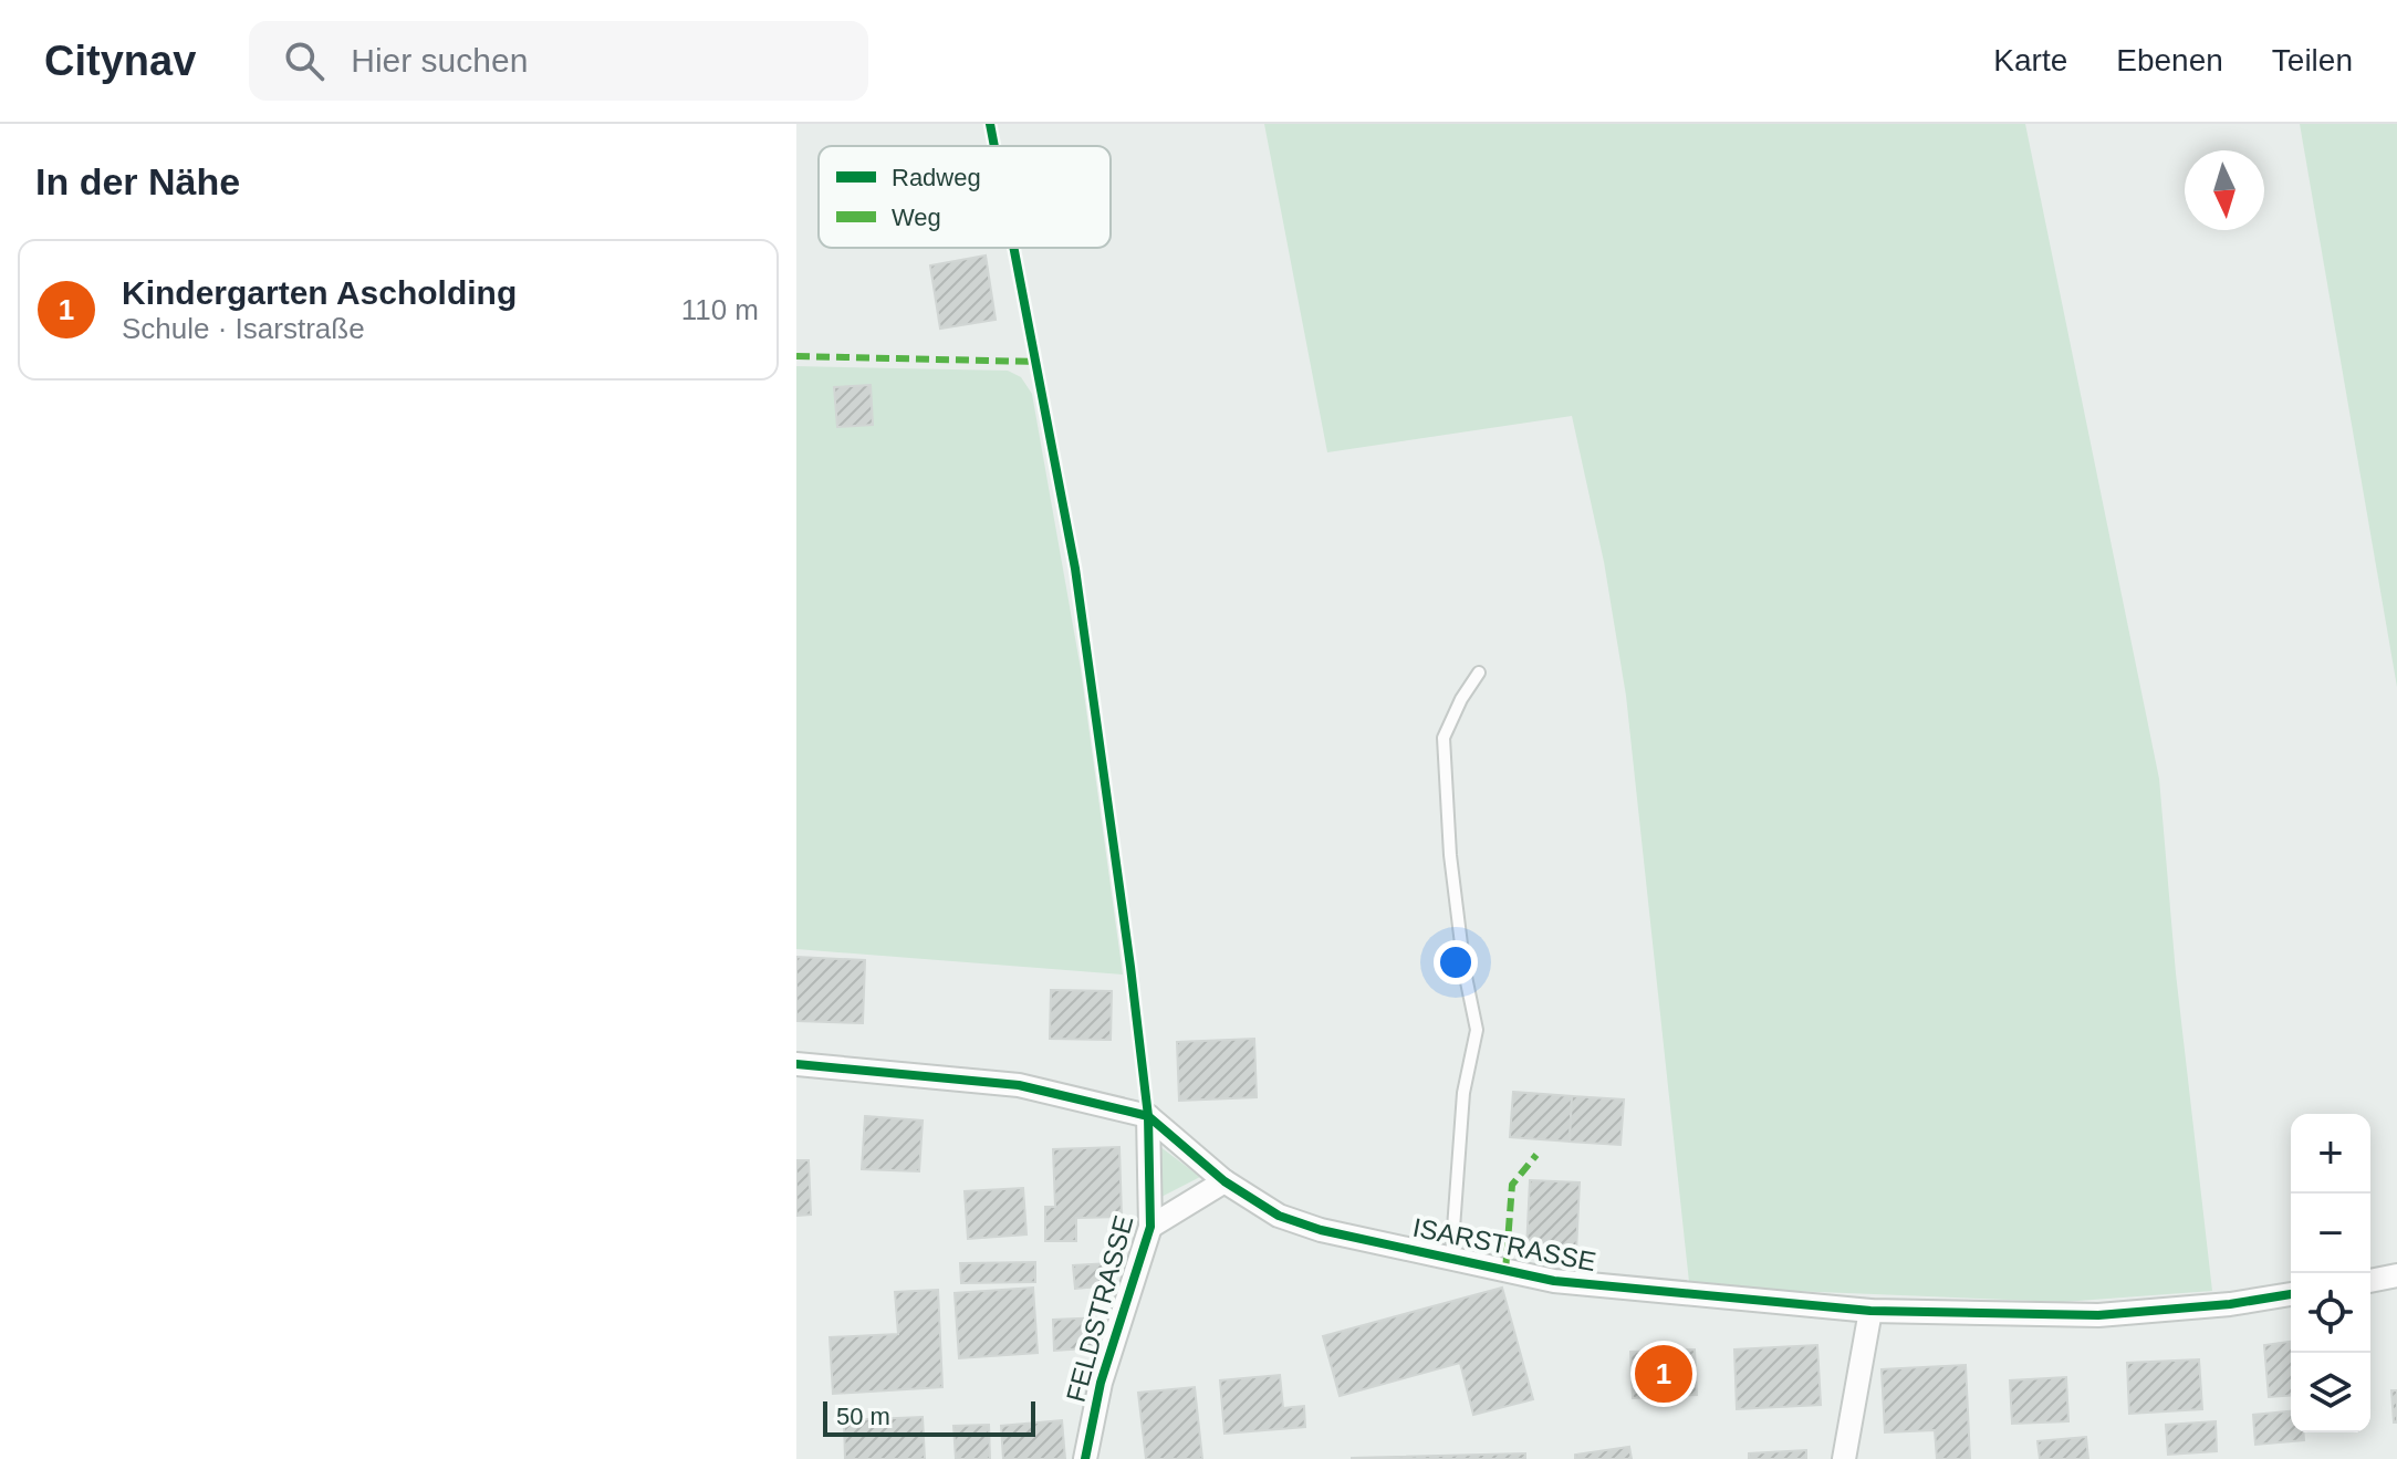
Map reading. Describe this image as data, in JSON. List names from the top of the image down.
{
  "streets": {
    "street": ["ISARSTRASSE", "FELDSTRASSE"]
  },
  "crossings": [
    ["ISARSTRASSE", "FELDSTRASSE"]
  ],
  "legend": ["Radweg", "Weg"],
  "scale_bar": "50 m",
  "north": "bottom",
  "page": {
    "header": "Citynav",
    "search": "Hier suchen",
    "nav": ["Karte", "Ebenen", "Teilen"],
    "heading": "In der Nähe",
    "list": [
      {
        "mark": "1",
        "name": "Kindergarten Ascholding",
        "note": "Schule · Isarstraße",
        "value": "110 m"
      }
    ],
    "map_buttons": ["+", "−"],
    "pins": "1",
    "scale": "50 m"
  }
}
